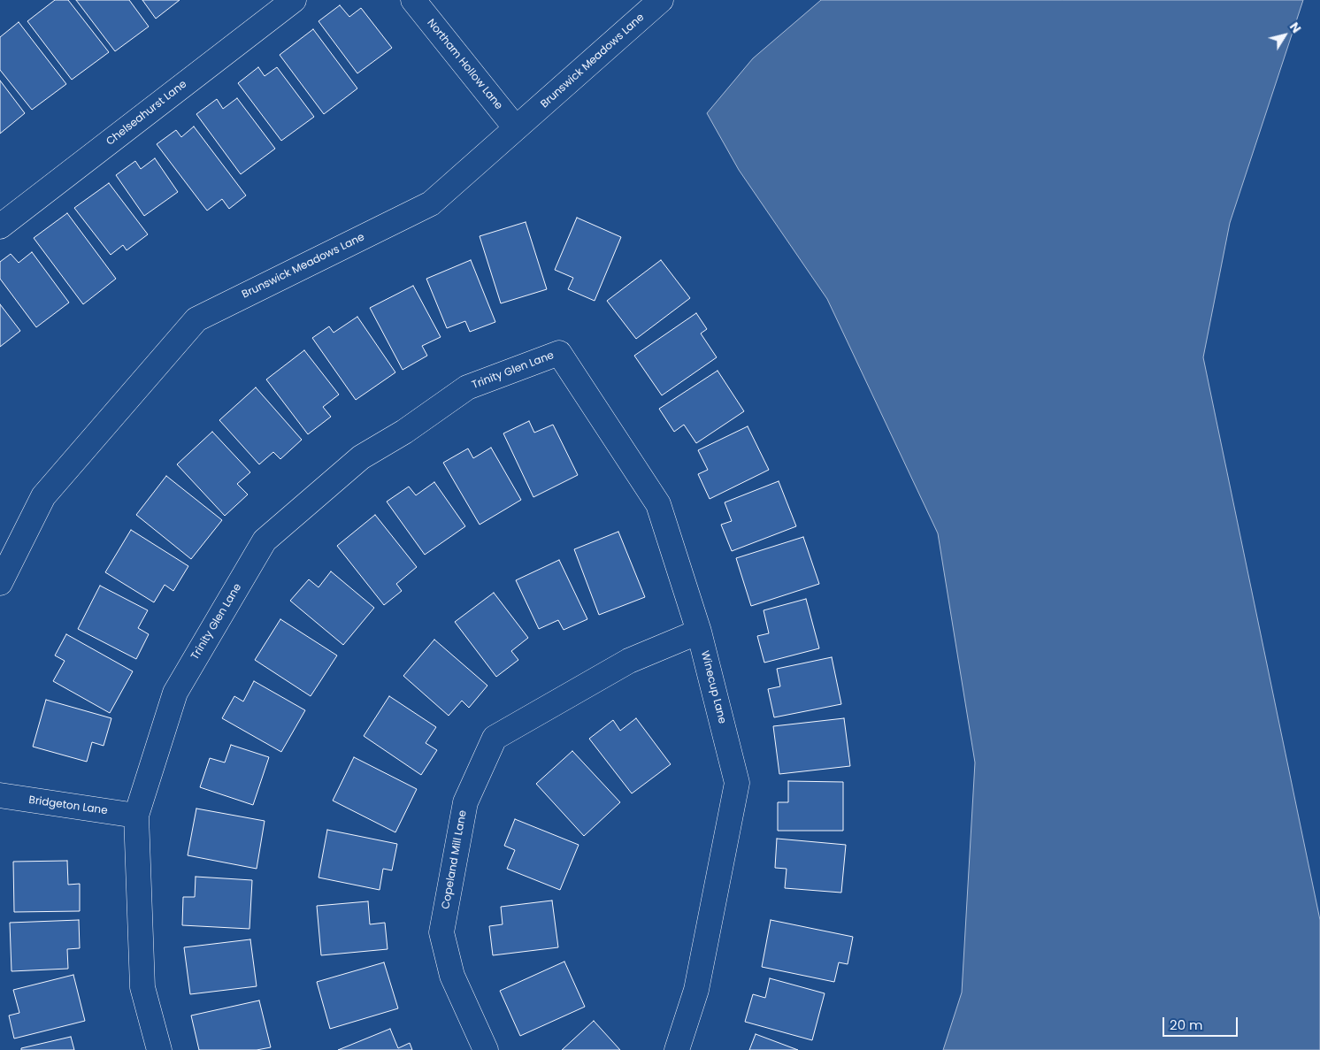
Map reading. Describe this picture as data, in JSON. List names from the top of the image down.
{
  "streets": {
    "street": [
      "Brunswick Meadows Lane",
      "Northam Hollow Lane",
      "Chelseahurst Lane",
      "Trinity Glen Lane",
      "Winecup Lane",
      "Bridgeton Lane",
      "Copeland Mill Lane"
    ]
  },
  "crossings": [
    ["Brunswick Meadows Lane", "Northam Hollow Lane"],
    ["Trinity Glen Lane", "Winecup Lane"],
    ["Trinity Glen Lane", "Bridgeton Lane"],
    ["Winecup Lane", "Copeland Mill Lane"]
  ],
  "scale_bar": "20 m",
  "north": "top right"
}
